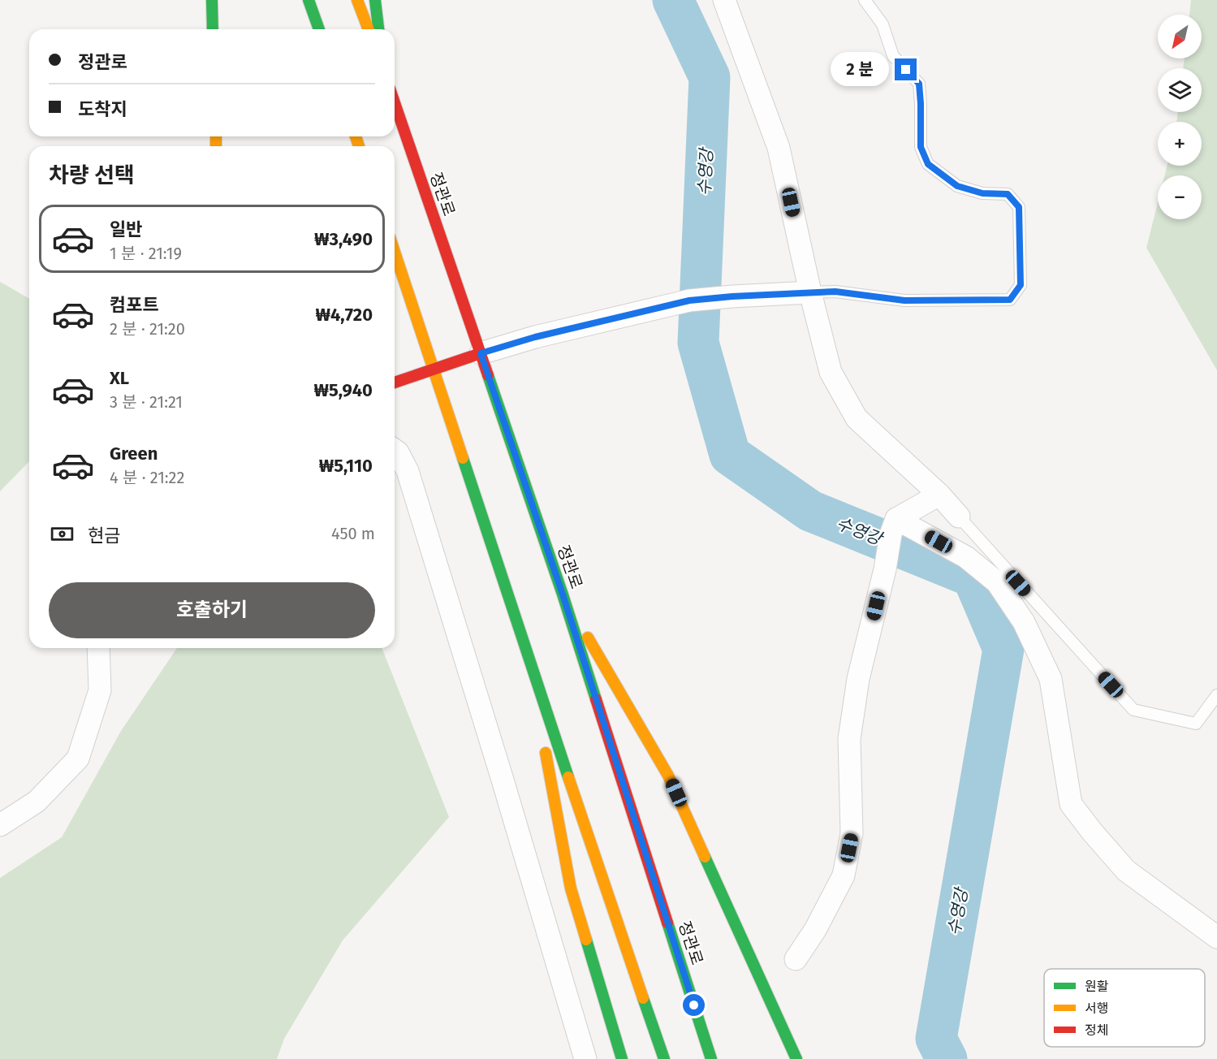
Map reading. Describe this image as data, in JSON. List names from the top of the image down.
{
  "streets": {
    "main road": ["정관로"]
  },
  "water": ["수영강"],
  "legend": ["원활", "서행", "정체"],
  "north": "bottom left",
  "page": {
    "map_buttons": ["+", "−"],
    "banner": ["정관로", "도착지"],
    "bubble": "2 분",
    "heading": "차량 선택",
    "list": [
      {
        "name": "일반",
        "note": "1 분 · 21:19",
        "value": "₩3,490"
      },
      {
        "name": "컴포트",
        "note": "2 분 · 21:20",
        "value": "₩4,720"
      },
      {
        "name": "XL",
        "note": "3 분 · 21:21",
        "value": "₩5,940"
      },
      {
        "name": "Green",
        "note": "4 분 · 21:22",
        "value": "₩5,110"
      }
    ],
    "pay": ["현금", "450 m"],
    "buttons": "호출하기"
  }
}
